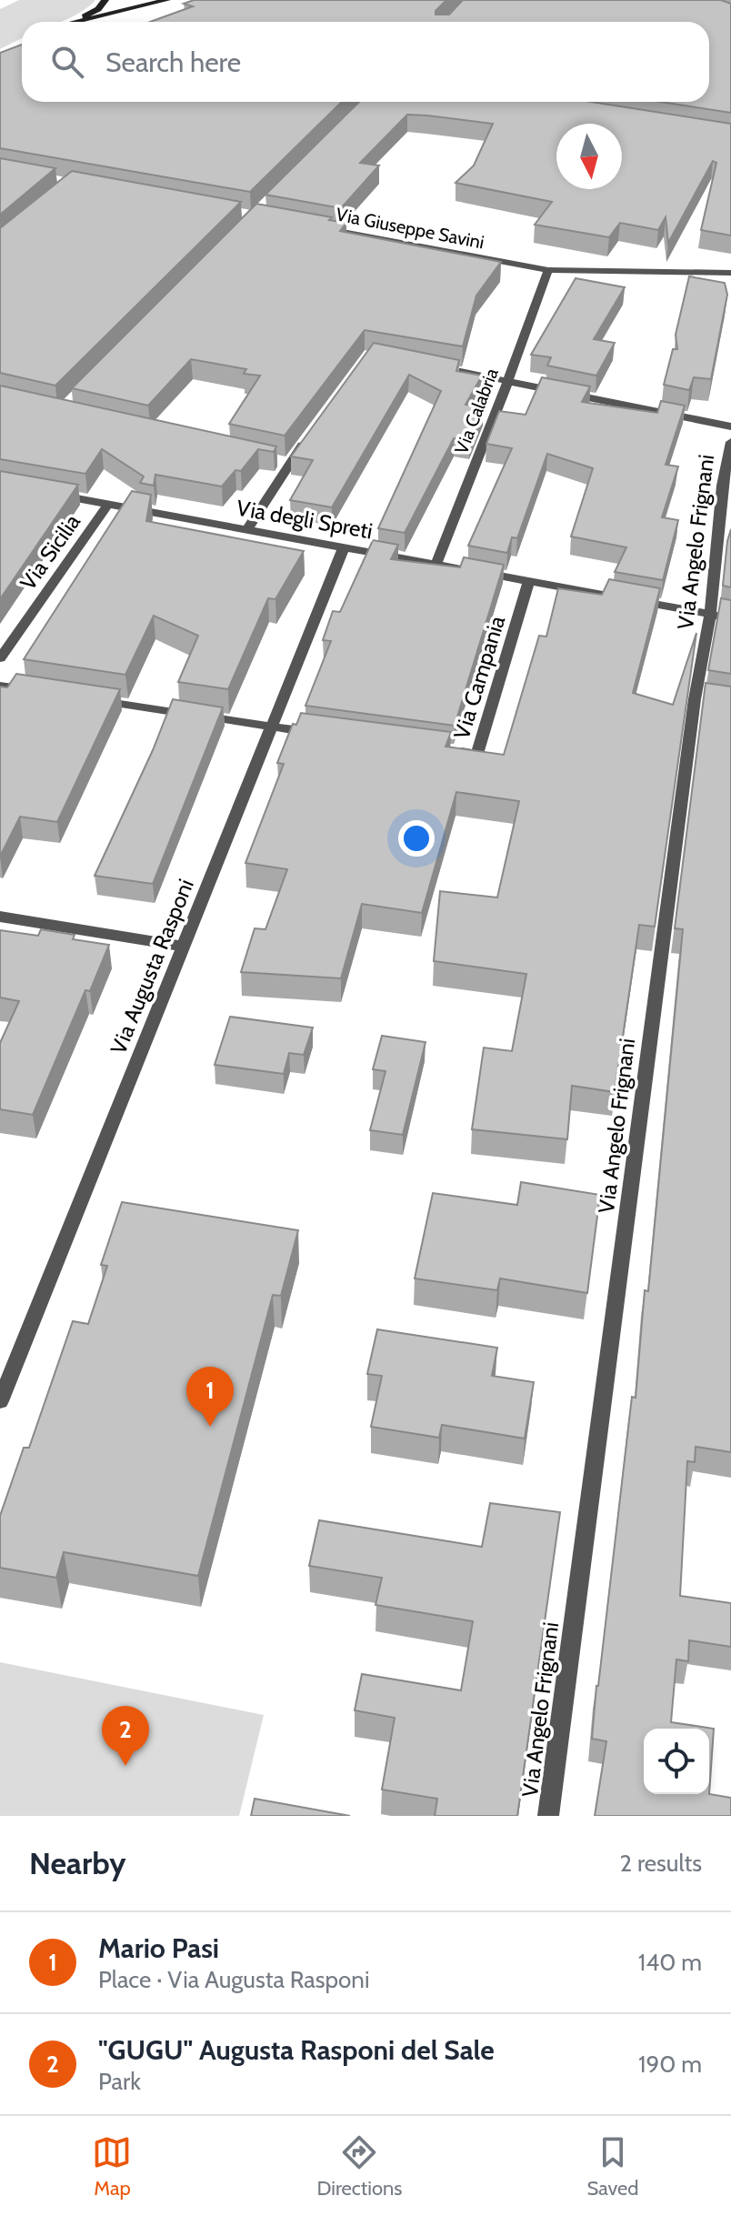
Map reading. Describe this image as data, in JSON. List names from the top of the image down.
{
  "streets": {
    "street": [
      "Via Giuseppe Savini",
      "Via Calabria",
      "Via degli Spreti",
      "Via Angelo Frignani",
      "Via Sicilia",
      "Via Campania",
      "Via Augusta Rasponi"
    ]
  },
  "crossings": [
    ["Via Giuseppe Savini", "Via Calabria"],
    ["Via Calabria", "Via degli Spreti"],
    ["Via degli Spreti", "Via Angelo Frignani"],
    ["Via degli Spreti", "Via Sicilia"],
    ["Via degli Spreti", "Via Campania"],
    ["Via degli Spreti", "Via Augusta Rasponi"]
  ],
  "north": "bottom",
  "page": {
    "search": "Search here",
    "pins": ["1", "2"],
    "heading": ["Nearby", "2 results"],
    "list": [
      {
        "mark": "1",
        "name": "Mario Pasi",
        "note": "Place · Via Augusta Rasponi",
        "value": "140 m"
      },
      {
        "mark": "2",
        "name": "\"GUGU\" Augusta Rasponi del Sale",
        "note": "Park",
        "value": "190 m"
      }
    ],
    "nav": ["Map", "Directions", "Saved"]
  }
}
